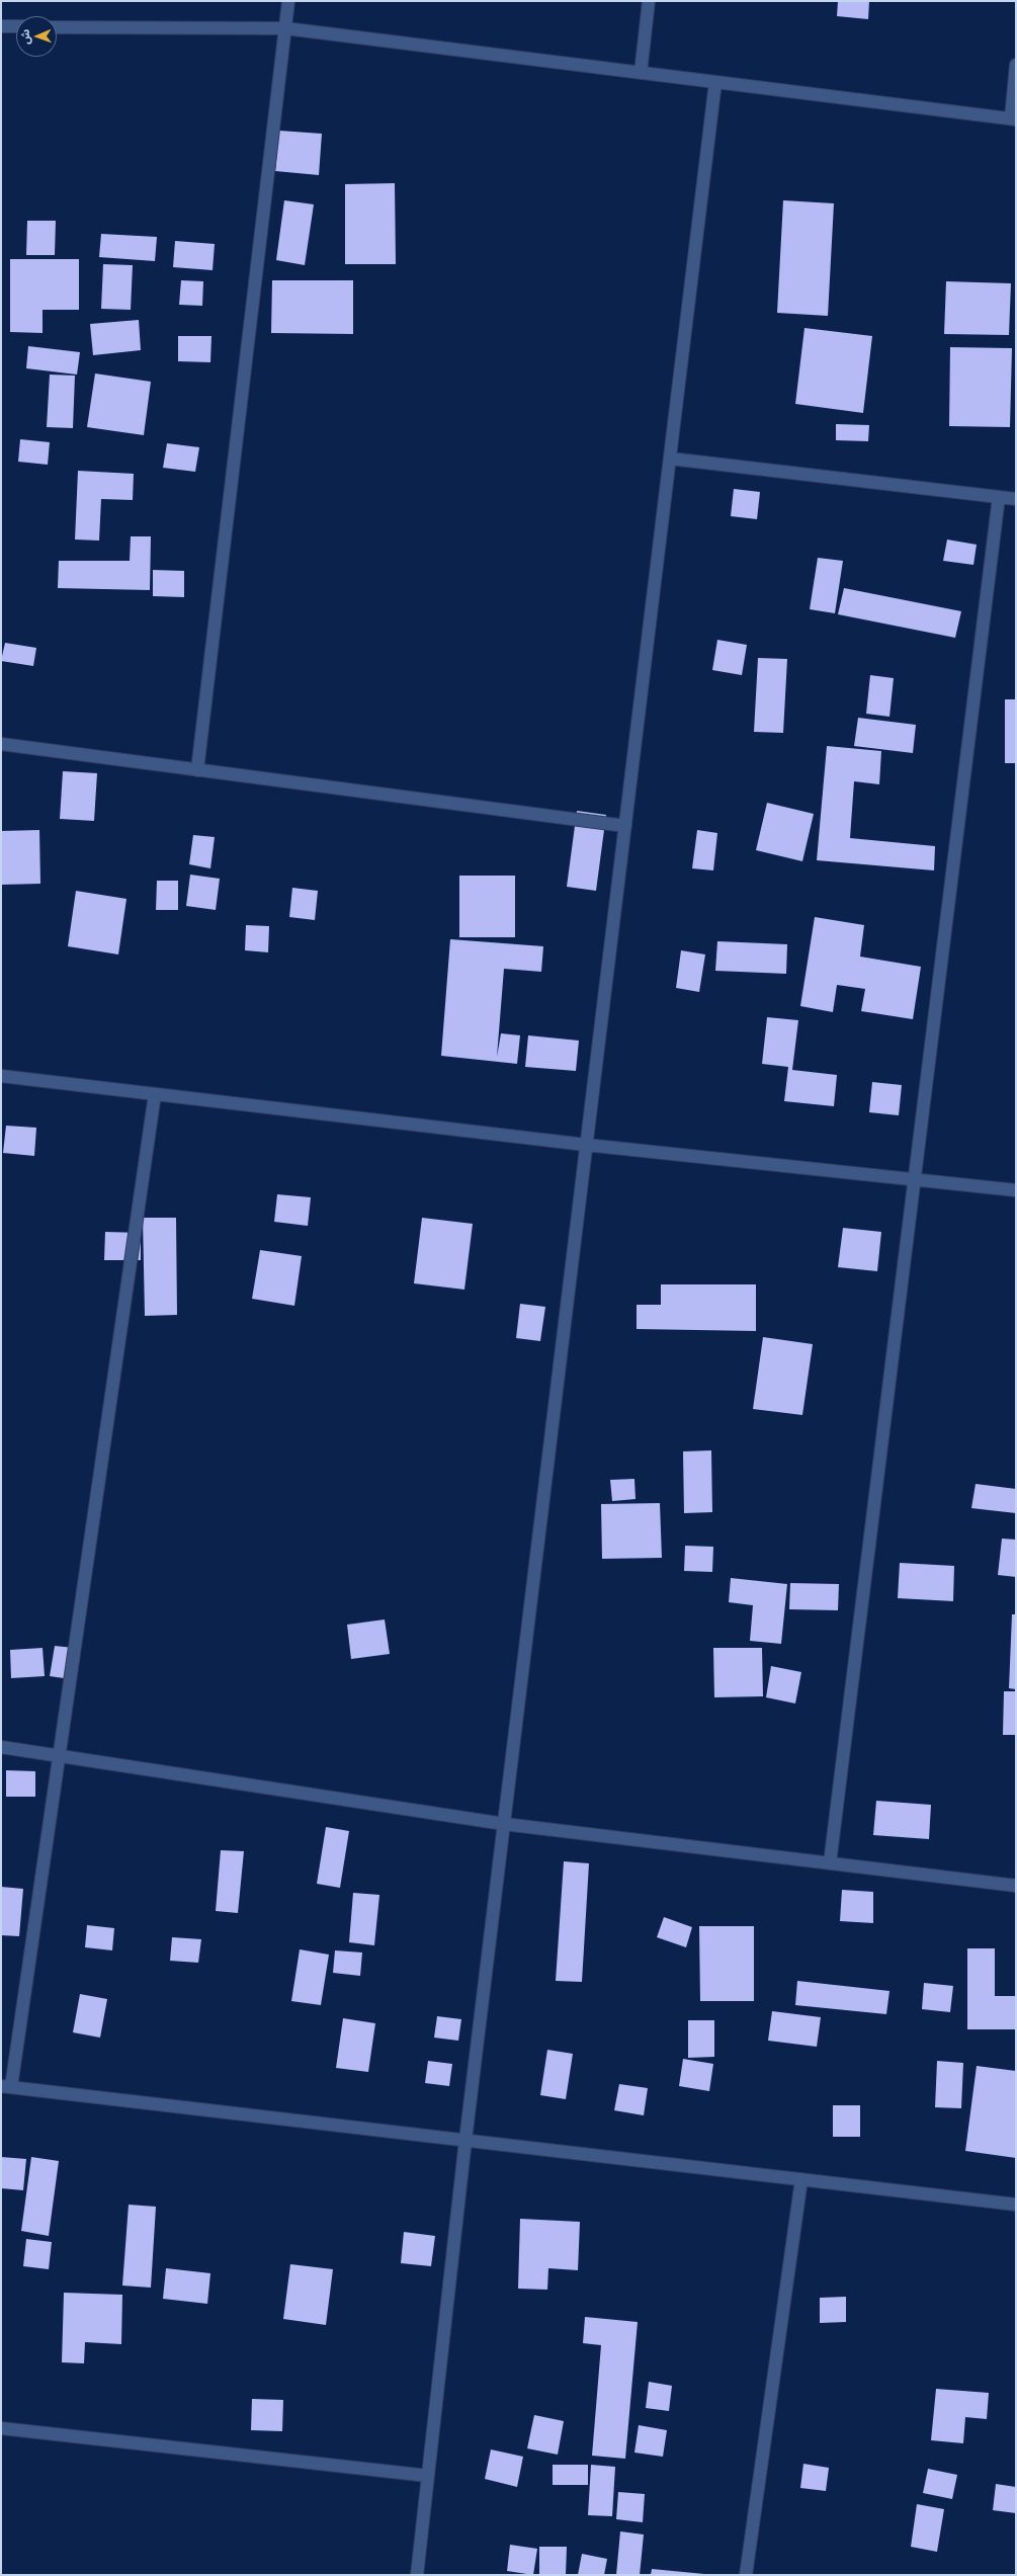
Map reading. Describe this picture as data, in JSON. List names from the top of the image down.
{
  "north": "left"
}
